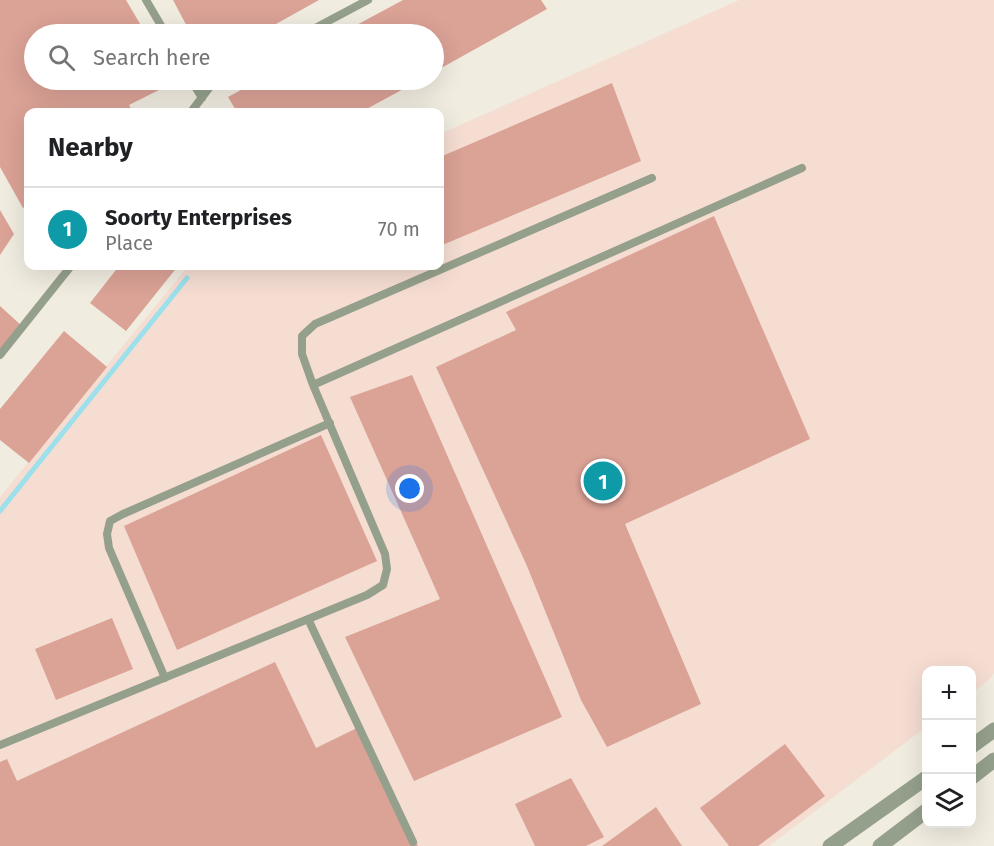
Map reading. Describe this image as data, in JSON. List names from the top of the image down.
{
  "page": {
    "search": "Search here",
    "heading": "Nearby",
    "list": [
      {
        "mark": "1",
        "name": "Soorty Enterprises",
        "note": "Place",
        "value": "70 m"
      }
    ],
    "pins": "1",
    "map_buttons": ["+", "−"]
  }
}
